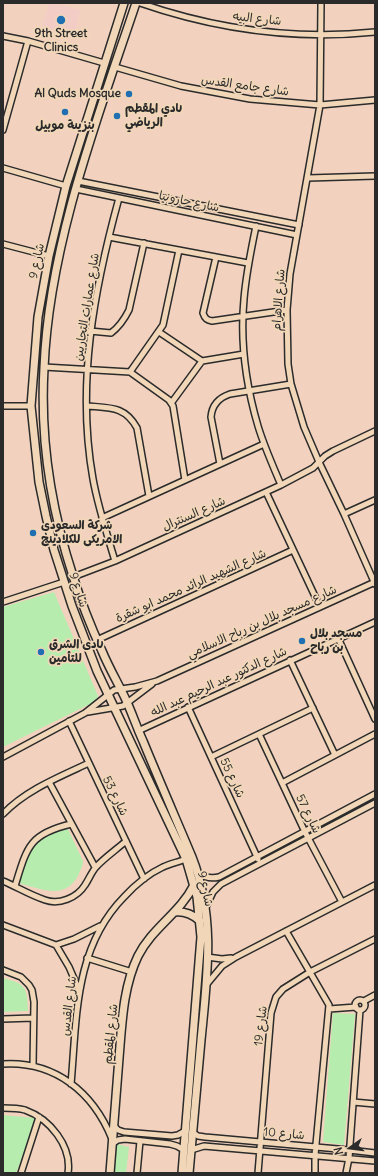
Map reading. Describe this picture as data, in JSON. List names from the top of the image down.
{
  "streets": {
    "main road": ["شارع 9", "شارع المقطم"],
    "street": [
      "شارع البيه",
      "شارع جامع القدس",
      "شارع حارونيا",
      "شارع الاهرام",
      "شارع عمارات التجاريين",
      "شارع السنترال",
      "شارع الشهيد الرائد محمد ابو شقرة",
      "شارع مسجد بلال بن رباح الاسلامي",
      "شارع الدكتور عبد الرحيم عبد الله",
      "شارع 55",
      "شارع 53",
      "شارع 57",
      "شارع القدس",
      "شارع 19",
      "شارع 10"
    ]
  },
  "crossings": [
    ["شارع البيه", "شارع الاهرام"],
    ["شارع جامع القدس", "شارع 9"],
    ["شارع جامع القدس", "شارع الاهرام"],
    ["شارع حارونيا", "شارع 9"],
    ["شارع حارونيا", "شارع الاهرام"],
    ["شارع حارونيا", "شارع عمارات التجاريين"],
    ["شارع 9", "شارع السنترال"],
    ["شارع 9", "شارع الشهيد الرائد محمد ابو شقرة"],
    ["شارع 9", "شارع مسجد بلال بن رباح الاسلامي"],
    ["شارع 9", "شارع الدكتور عبد الرحيم عبد الله"],
    ["شارع 9", "شارع القدس"],
    ["شارع 9", "شارع المقطم"],
    ["شارع 9", "شارع 10"],
    ["شارع الاهرام", "شارع السنترال"],
    ["شارع الاهرام", "شارع مسجد بلال بن رباح الاسلامي"],
    ["شارع عمارات التجاريين", "شارع السنترال"],
    ["شارع الدكتور عبد الرحيم عبد الله", "شارع 55"],
    ["شارع 53", "شارع القدس"],
    ["شارع 19", "شارع 10"]
  ],
  "places": [
    "9th Street Clinics",
    "Al Quds Mosque",
    "بنزينة موبيل",
    "نادي المقطم الرياضي",
    "شركة السعودى الامريكى للكلادينج",
    "مسجد بلال بن رباح",
    "نادى الشرق للتأمين"
  ],
  "north": "left"
}
